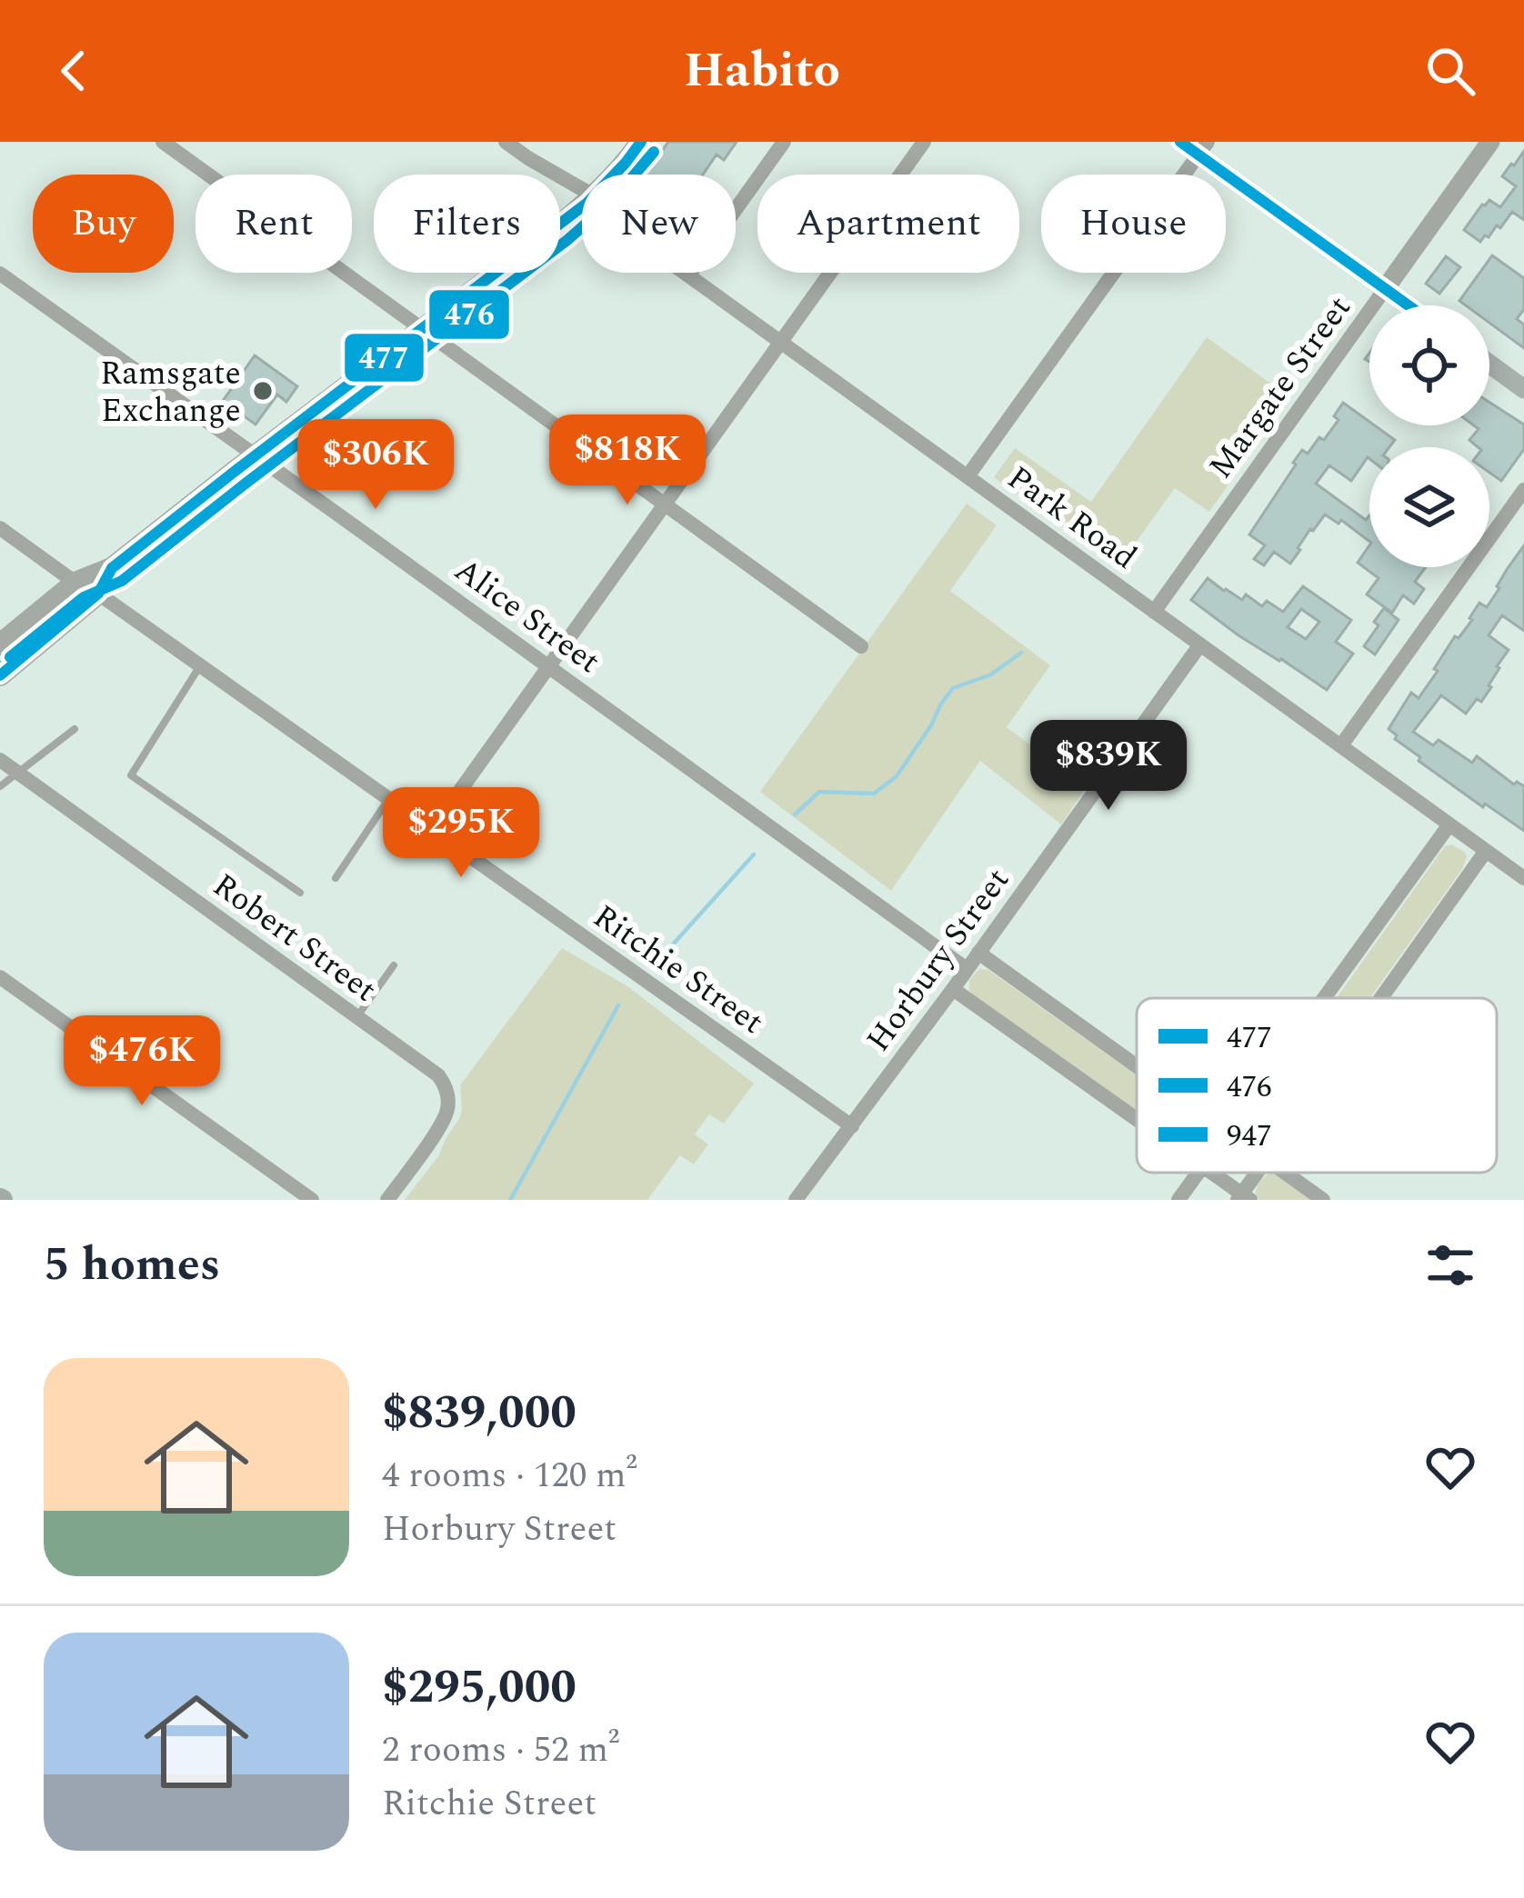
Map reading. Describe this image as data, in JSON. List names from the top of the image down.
{
  "streets": {
    "street": [
      "Margate Street",
      "Park Road",
      "Alice Street",
      "Robert Street",
      "Horbury Street",
      "Ritchie Street"
    ]
  },
  "crossings": [
    ["Margate Street", "Park Road"],
    ["Park Road", "Horbury Street"],
    ["Alice Street", "Horbury Street"],
    ["Horbury Street", "Ritchie Street"]
  ],
  "places": ["Ramsgate Exchange"],
  "lines": ["transit line 477", "transit line 947", "transit line 476"],
  "legend": ["477", "476", "947"],
  "page": {
    "header": "Habito",
    "chip": [
      "Buy",
      "Rent",
      "Filters",
      "New",
      "Apartment",
      "House"
    ],
    "price": [
      "$818K",
      "$306K",
      "$839K",
      "$295K",
      "$476K"
    ],
    "heading": "5 homes",
    "list": [
      {
        "name": "$839,000",
        "note": "4 rooms · 120 m² · Horbury Street"
      },
      {
        "name": "$295,000",
        "note": "2 rooms · 52 m² · Ritchie Street"
      }
    ]
  }
}
